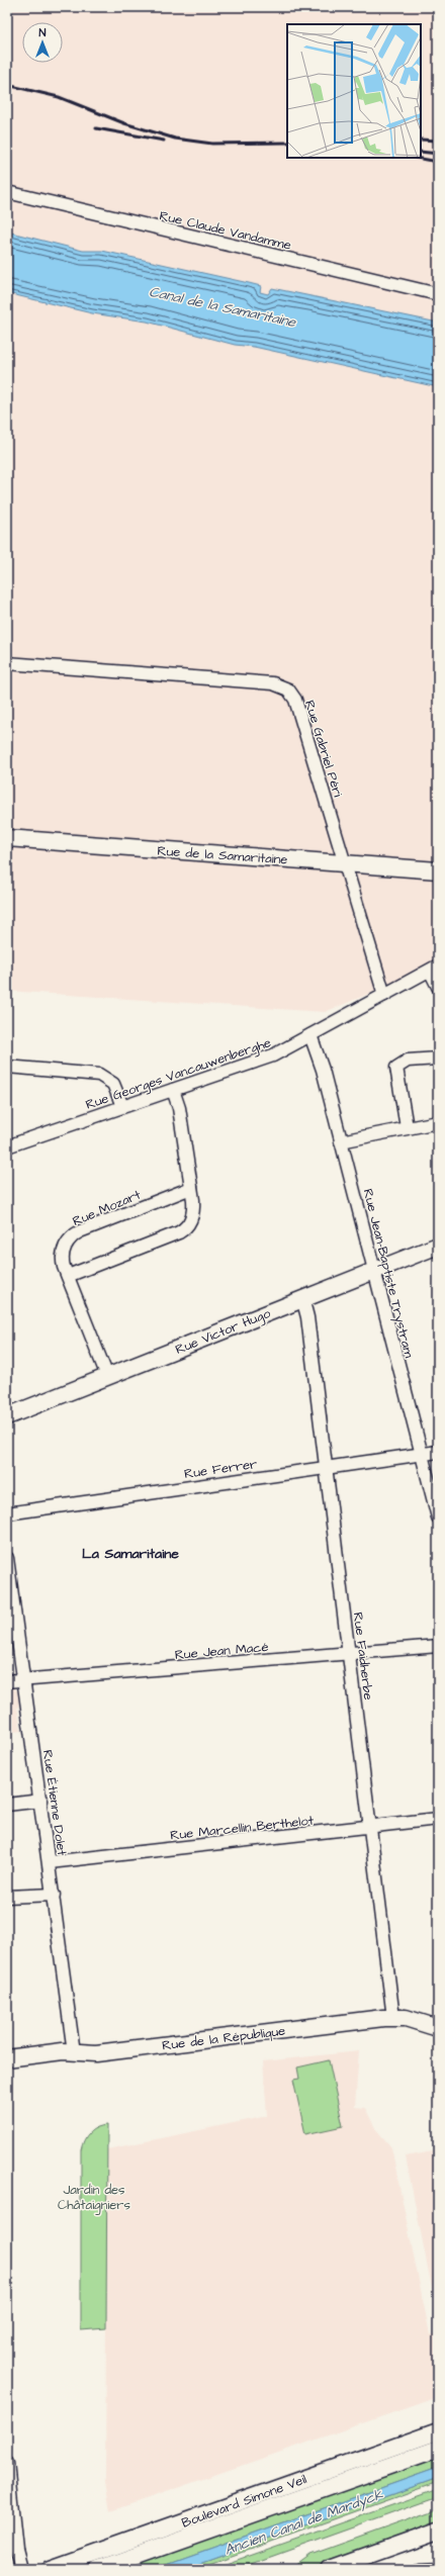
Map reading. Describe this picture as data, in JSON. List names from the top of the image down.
{
  "streets": {
    "street": [
      "Rue Claude Vandamme",
      "Rue Gabriel Péri",
      "Rue de la Samaritaine",
      "Rue Georges Vancauwenberghe",
      "Rue Mozart",
      "Rue Jean-Baptiste Trystram",
      "Rue Victor Hugo",
      "Rue Ferrer",
      "Rue Jean Macé",
      "Rue Faidherbe",
      "Rue Étienne Dolet",
      "Rue Marcellin Berthelot",
      "Rue de la République",
      "Boulevard Simone Veil"
    ]
  },
  "crossings": [
    ["Rue Gabriel Péri", "Rue de la Samaritaine"],
    ["Rue Gabriel Péri", "Rue Georges Vancauwenberghe"],
    ["Rue Georges Vancauwenberghe", "Rue Jean-Baptiste Trystram"],
    ["Rue Mozart", "Rue Victor Hugo"],
    ["Rue Jean-Baptiste Trystram", "Rue Victor Hugo"],
    ["Rue Jean-Baptiste Trystram", "Rue Ferrer"],
    ["Rue Victor Hugo", "Rue Faidherbe"],
    ["Rue Ferrer", "Rue Faidherbe"],
    ["Rue Jean Macé", "Rue Faidherbe"],
    ["Rue Jean Macé", "Rue Étienne Dolet"],
    ["Rue Faidherbe", "Rue Marcellin Berthelot"],
    ["Rue Faidherbe", "Rue de la République"],
    ["Rue Étienne Dolet", "Rue Marcellin Berthelot"],
    ["Rue Étienne Dolet", "Rue de la République"]
  ],
  "districts": ["La Samaritaine"],
  "water": ["Canal de la Samaritaine", "Ancien Canal de Mardyck"],
  "parks": ["Jardin des Châtaigniers"],
  "north": "top"
}
